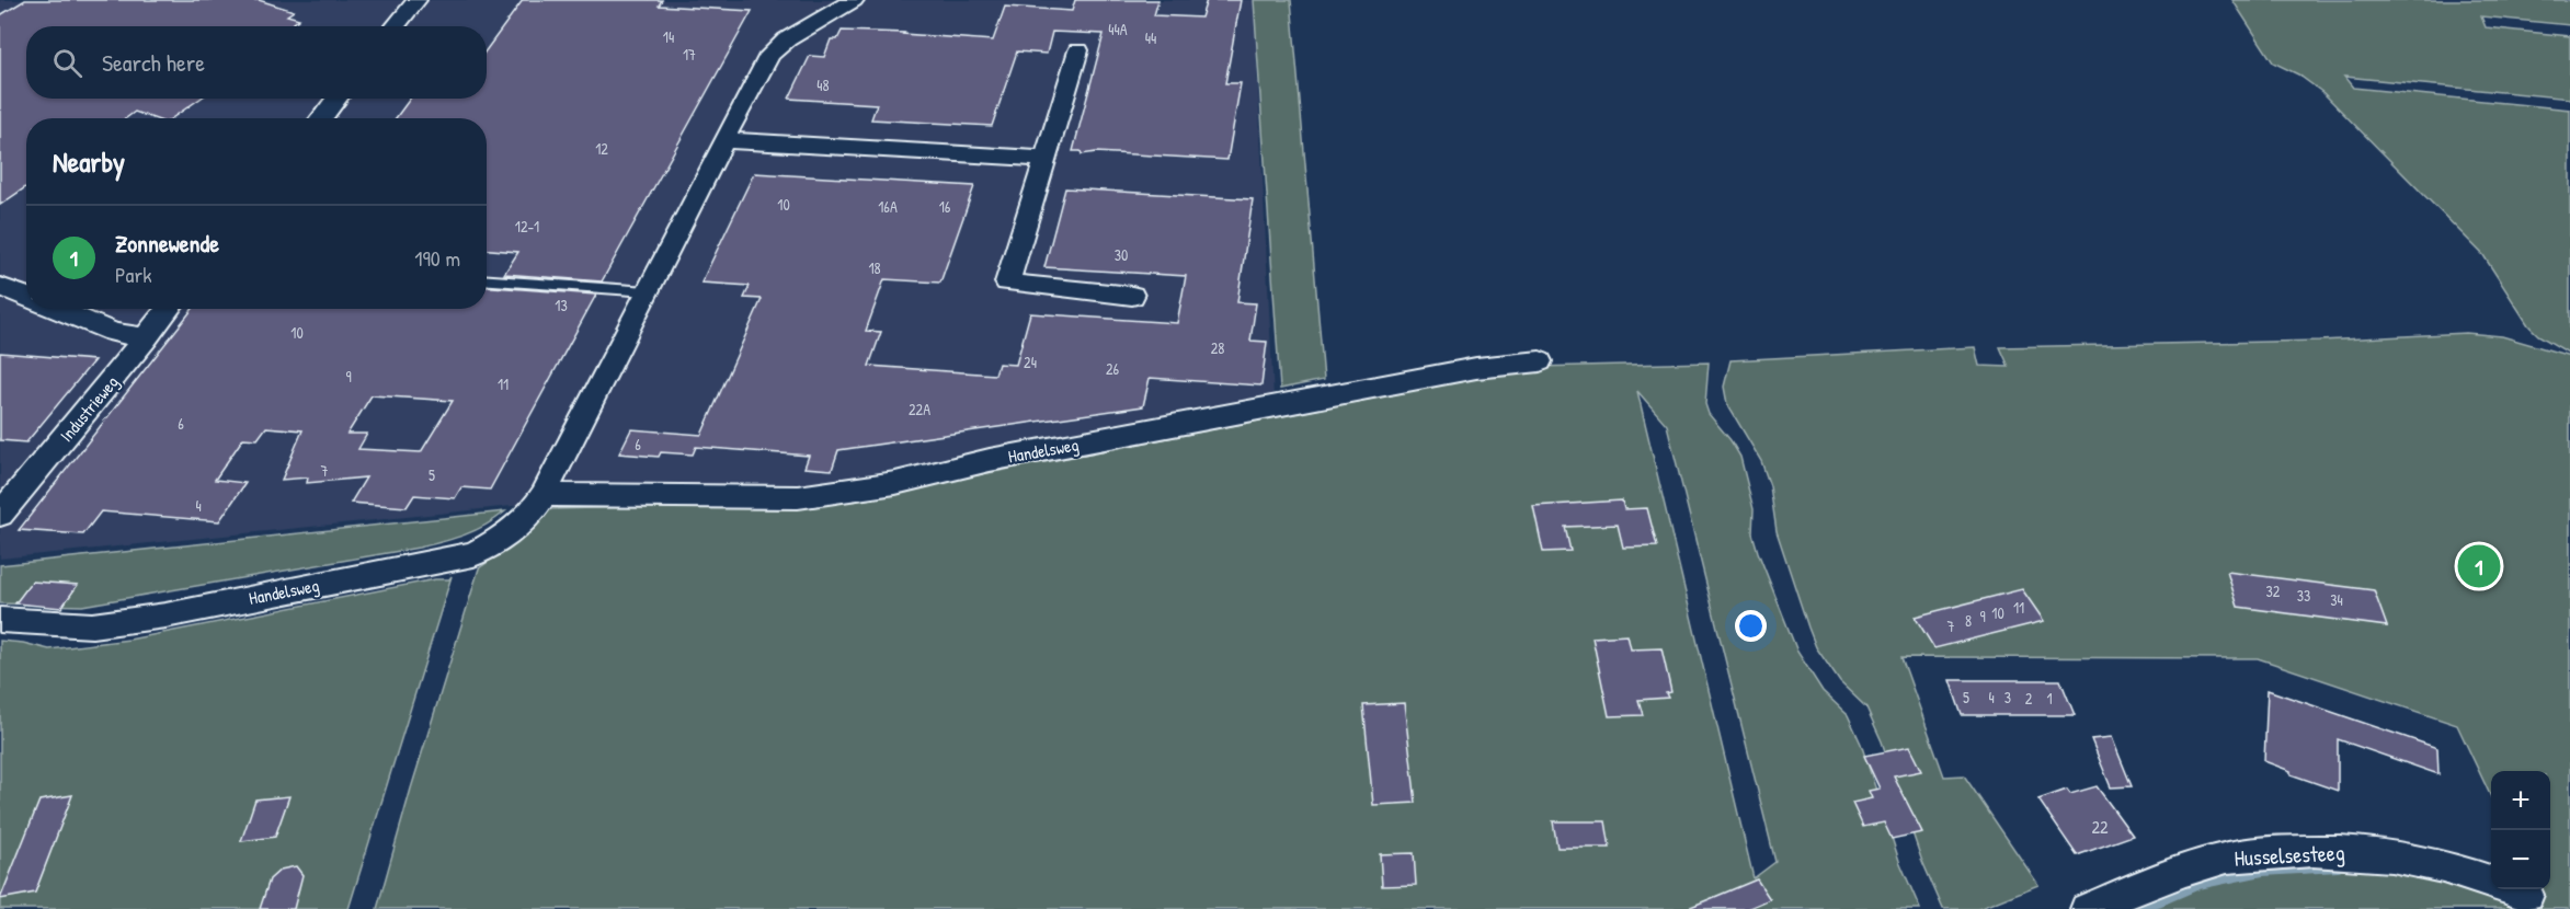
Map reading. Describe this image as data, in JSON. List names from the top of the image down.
{
  "streets": {
    "street": ["Industrieweg", "Handelsweg", "Husselsesteeg"]
  },
  "house_numbers": [
    "44A",
    "14",
    "44",
    "17",
    "48",
    "12",
    "10",
    "16A",
    "16",
    "12-1",
    "30",
    "18",
    "13",
    "10",
    "28",
    "24",
    "26",
    "9",
    "11",
    "22A",
    "6",
    "6",
    "7",
    "5",
    "4",
    "32",
    "33",
    "34",
    "11",
    "10",
    "9",
    "8",
    "7",
    "5",
    "4",
    "3",
    "2",
    "1",
    "22"
  ],
  "page": {
    "search": "Search here",
    "heading": "Nearby",
    "list": [
      {
        "mark": "1",
        "name": "Zonnewende",
        "note": "Park",
        "value": "190 m"
      }
    ],
    "pins": "1",
    "map_buttons": ["+", "−"]
  }
}
